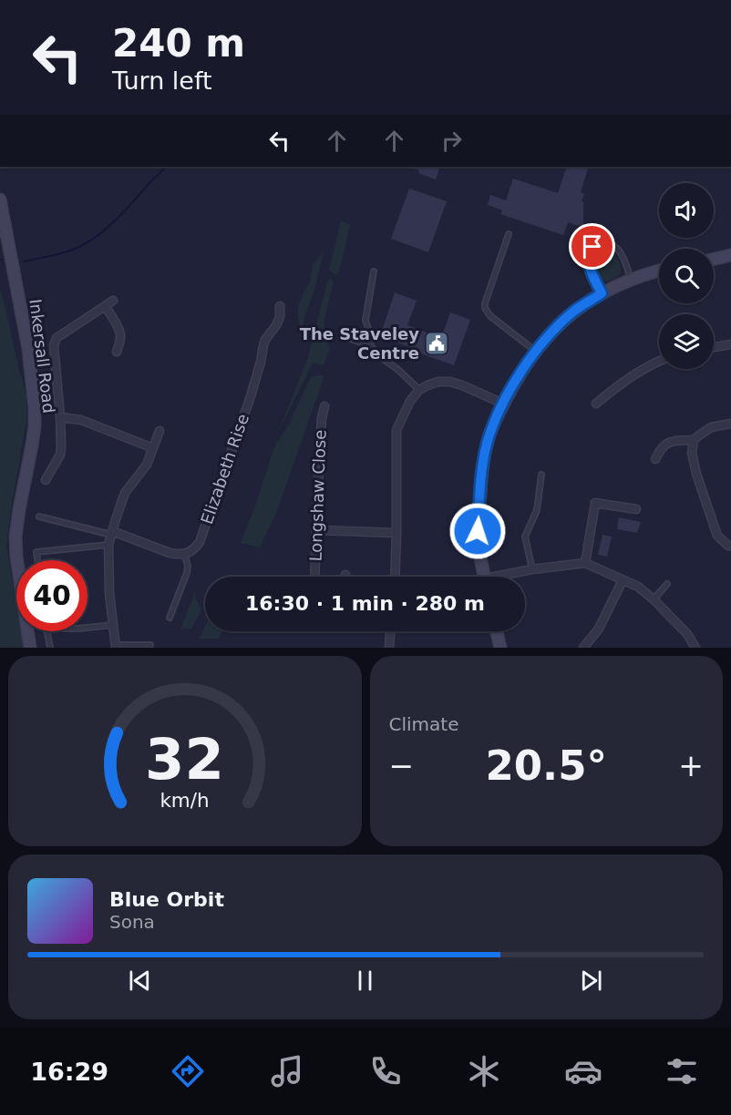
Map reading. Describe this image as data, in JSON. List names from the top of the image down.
{
  "streets": {
    "street": ["Inkersall Road", "Elizabeth Rise", "Longshaw Close"]
  },
  "places": {
    "public building": ["The Staveley Centre"]
  },
  "page": {
    "turn": ["240 m", "Turn left"],
    "limit": "40",
    "trip": "16:30 · 1 min · 280 m",
    "tile": "Climate",
    "heat": ["−", "20.5°", "+"],
    "song": ["Blue Orbit", "Sona"],
    "tabs": "16:29",
    "gauge": ["32", "km/h"]
  }
}
